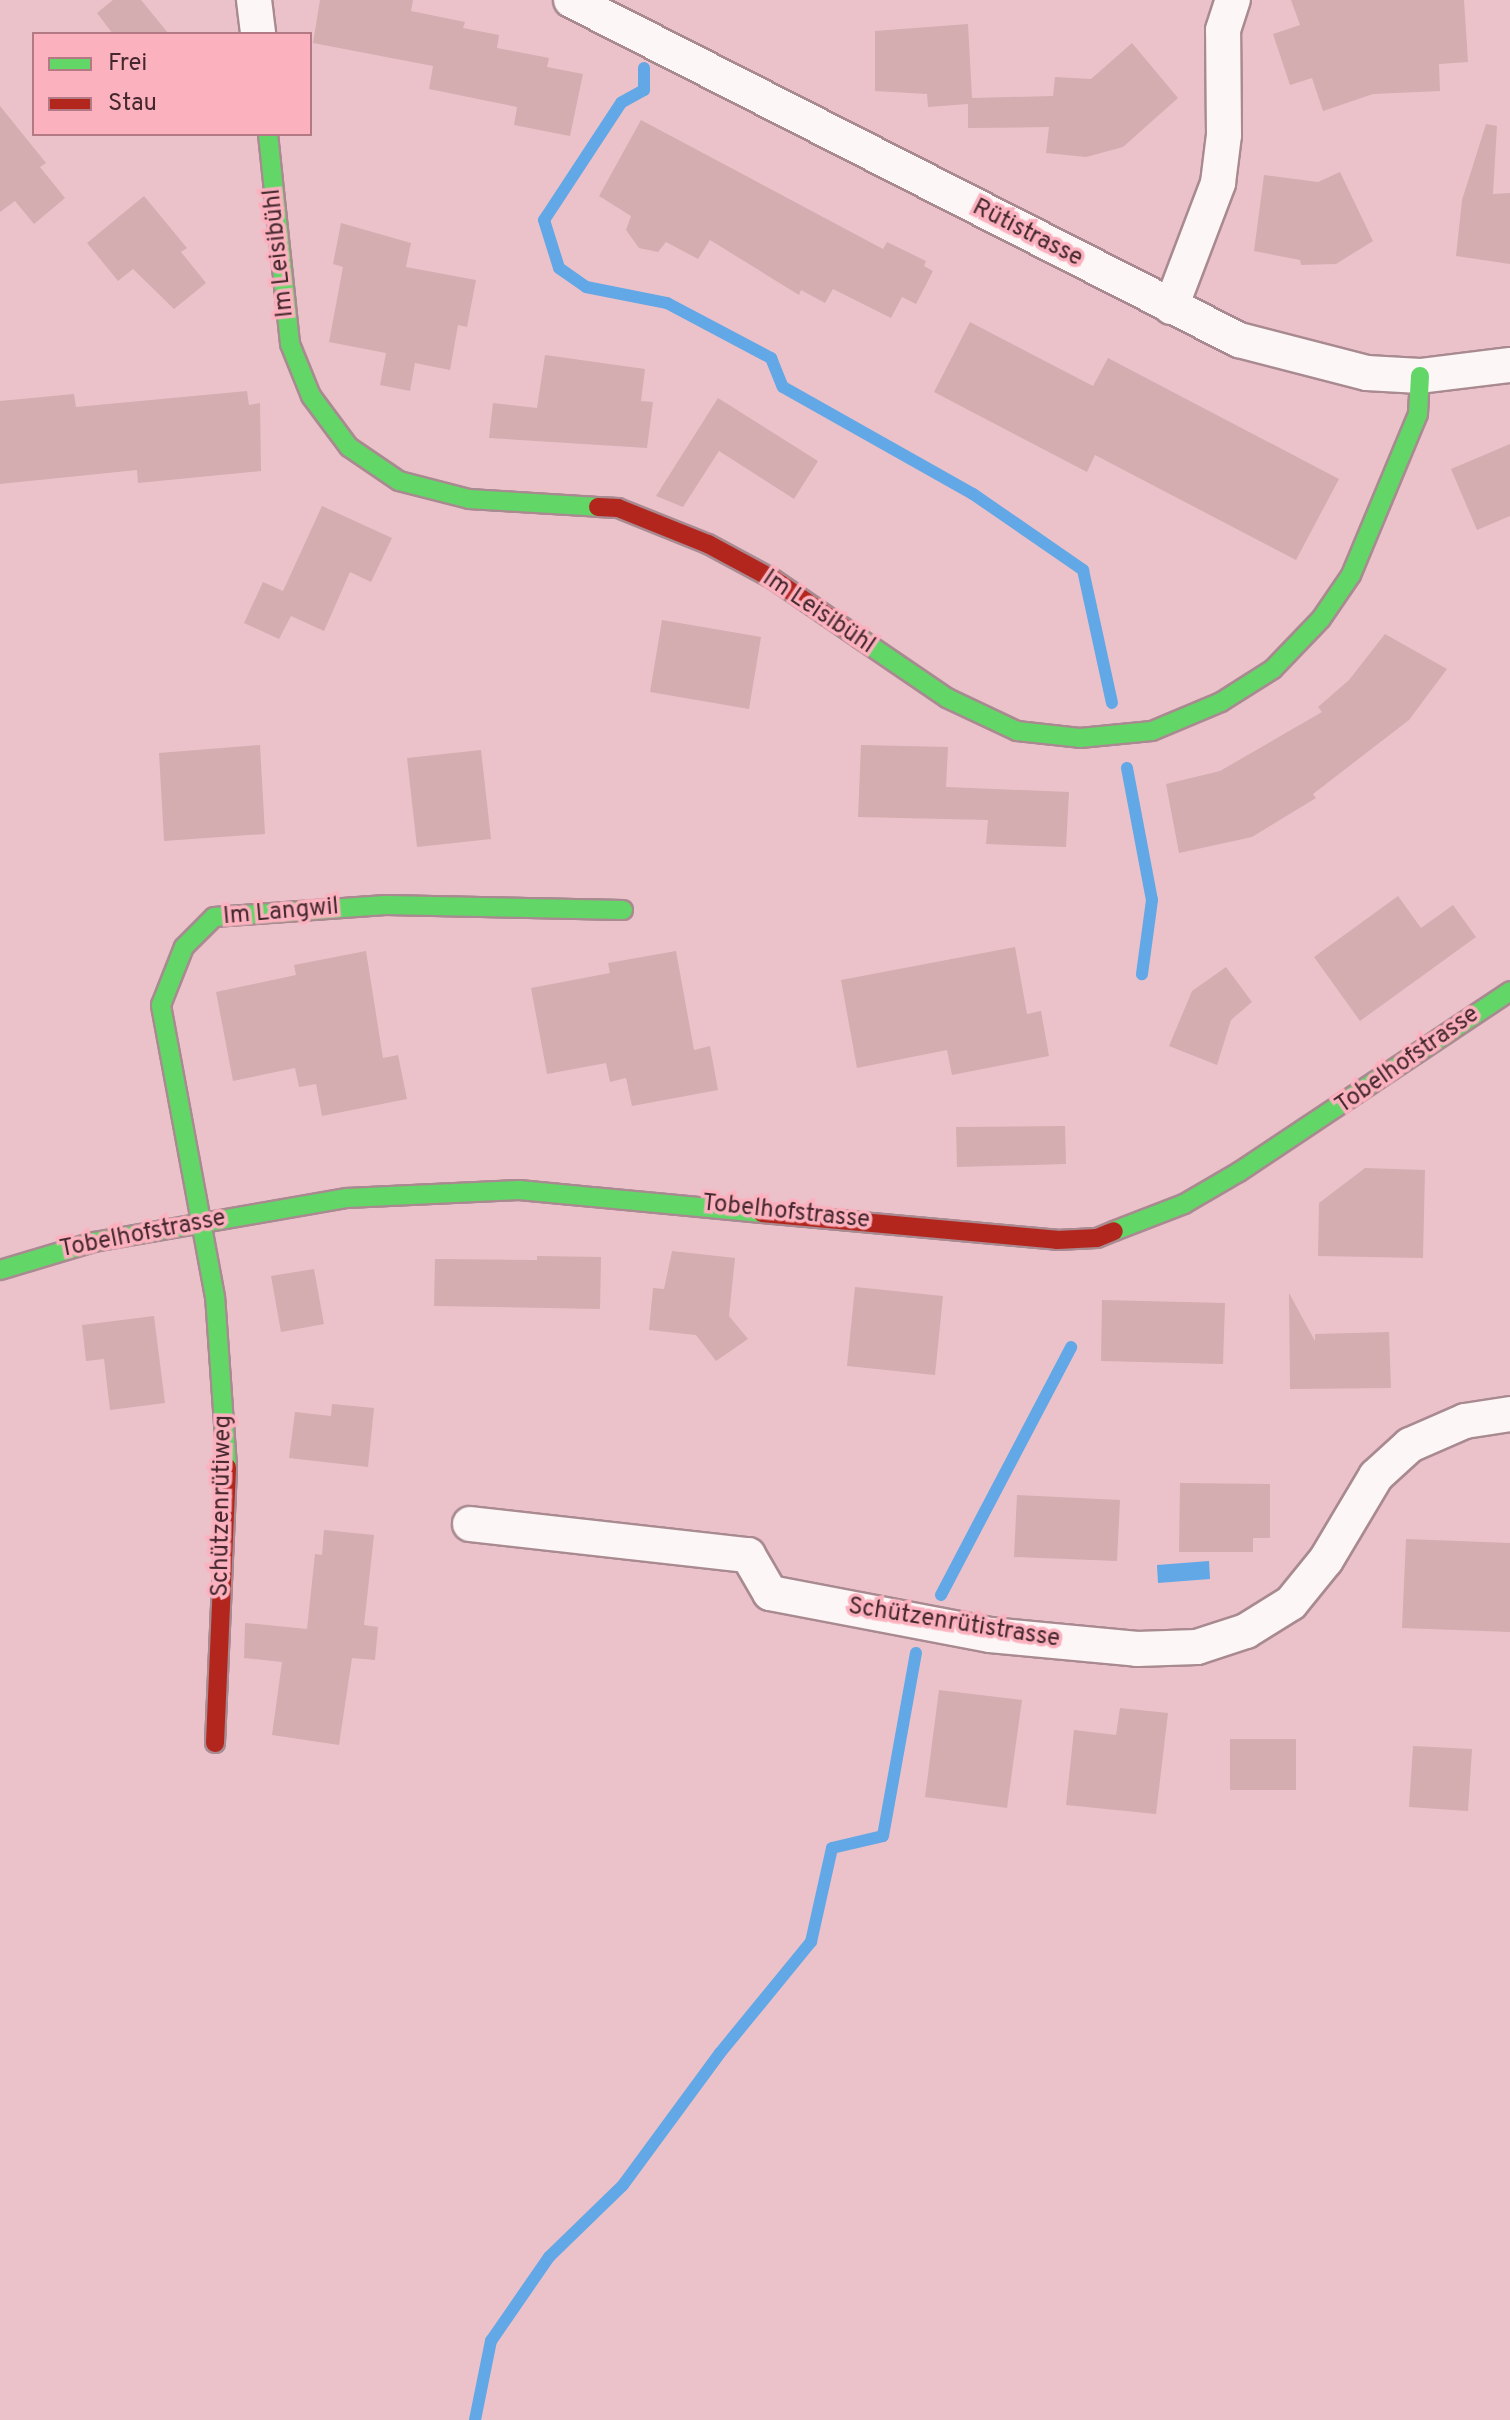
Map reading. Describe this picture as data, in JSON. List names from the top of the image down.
{
  "streets": {
    "street": [
      "Rütistrasse",
      "Im Leisibühl",
      "Im Langwil",
      "Tobelhofstrasse",
      "Schützenrütiweg",
      "Schützenrütistrasse"
    ]
  },
  "crossings": [
    ["Rütistrasse", "Im Leisibühl"],
    ["Im Langwil", "Tobelhofstrasse"],
    ["Im Langwil", "Schützenrütiweg"],
    ["Tobelhofstrasse", "Schützenrütiweg"]
  ],
  "legend": ["Frei", "Stau"]
}
